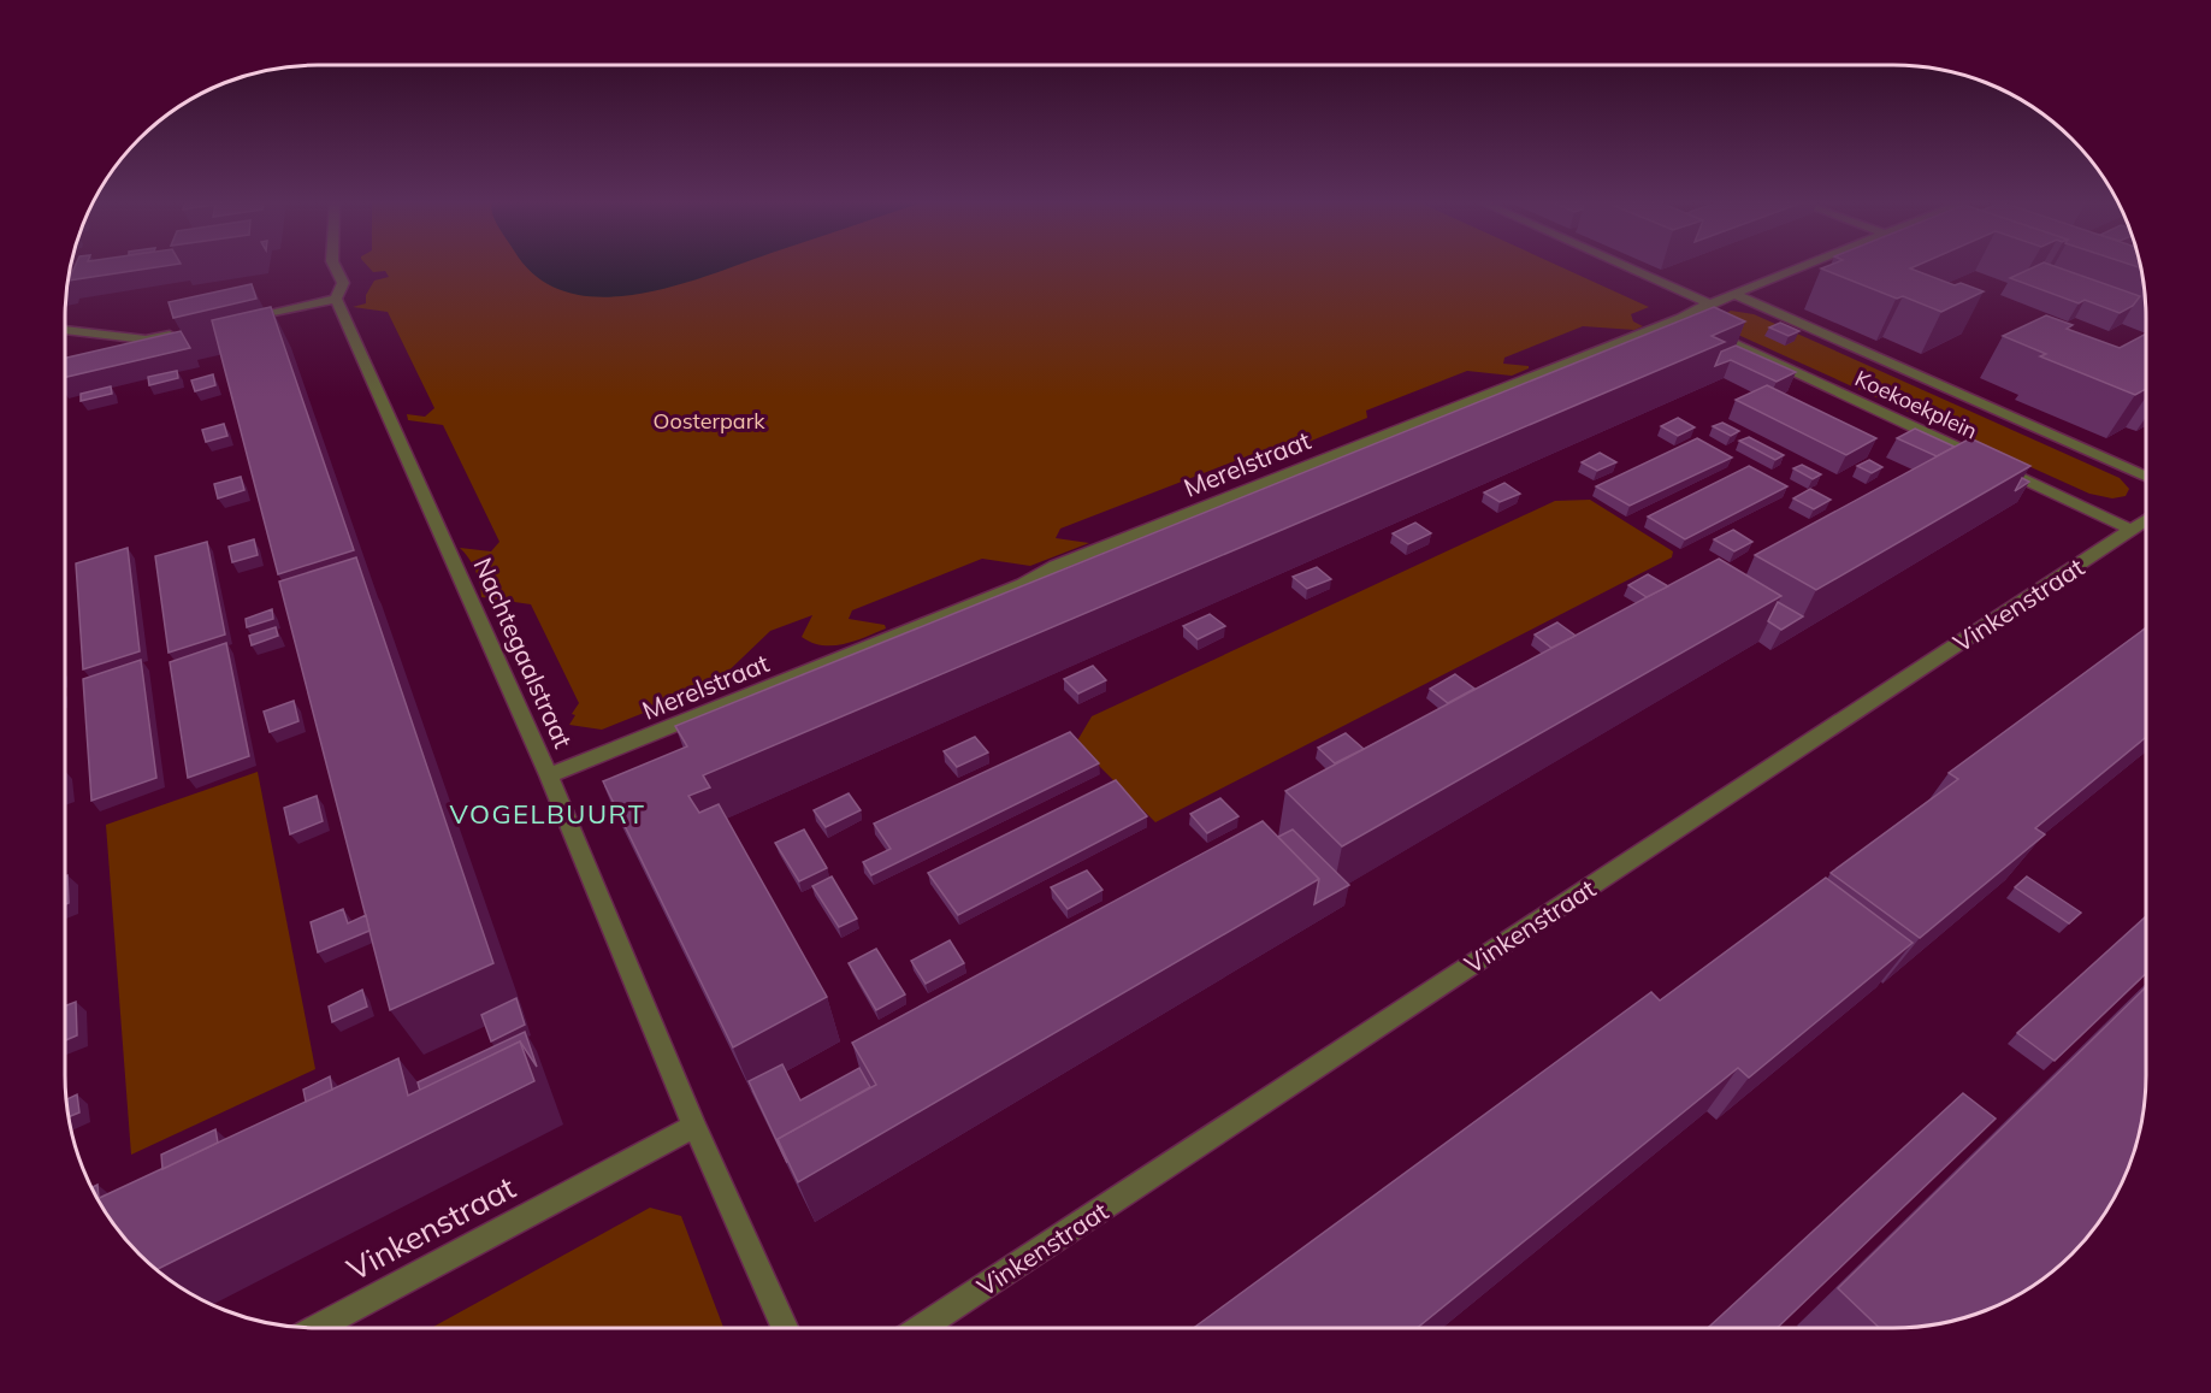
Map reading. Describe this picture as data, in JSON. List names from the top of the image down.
{
  "streets": {
    "street": [
      "Koekoekplein",
      "Merelstraat",
      "Vinkenstraat",
      "Nachtegaalstraat"
    ]
  },
  "crossings": [
    ["Koekoekplein", "Merelstraat"],
    ["Koekoekplein", "Vinkenstraat"],
    ["Merelstraat", "Nachtegaalstraat"],
    ["Vinkenstraat", "Nachtegaalstraat"]
  ],
  "districts": ["VOGELBUURT"],
  "parks": ["Oosterpark"]
}
